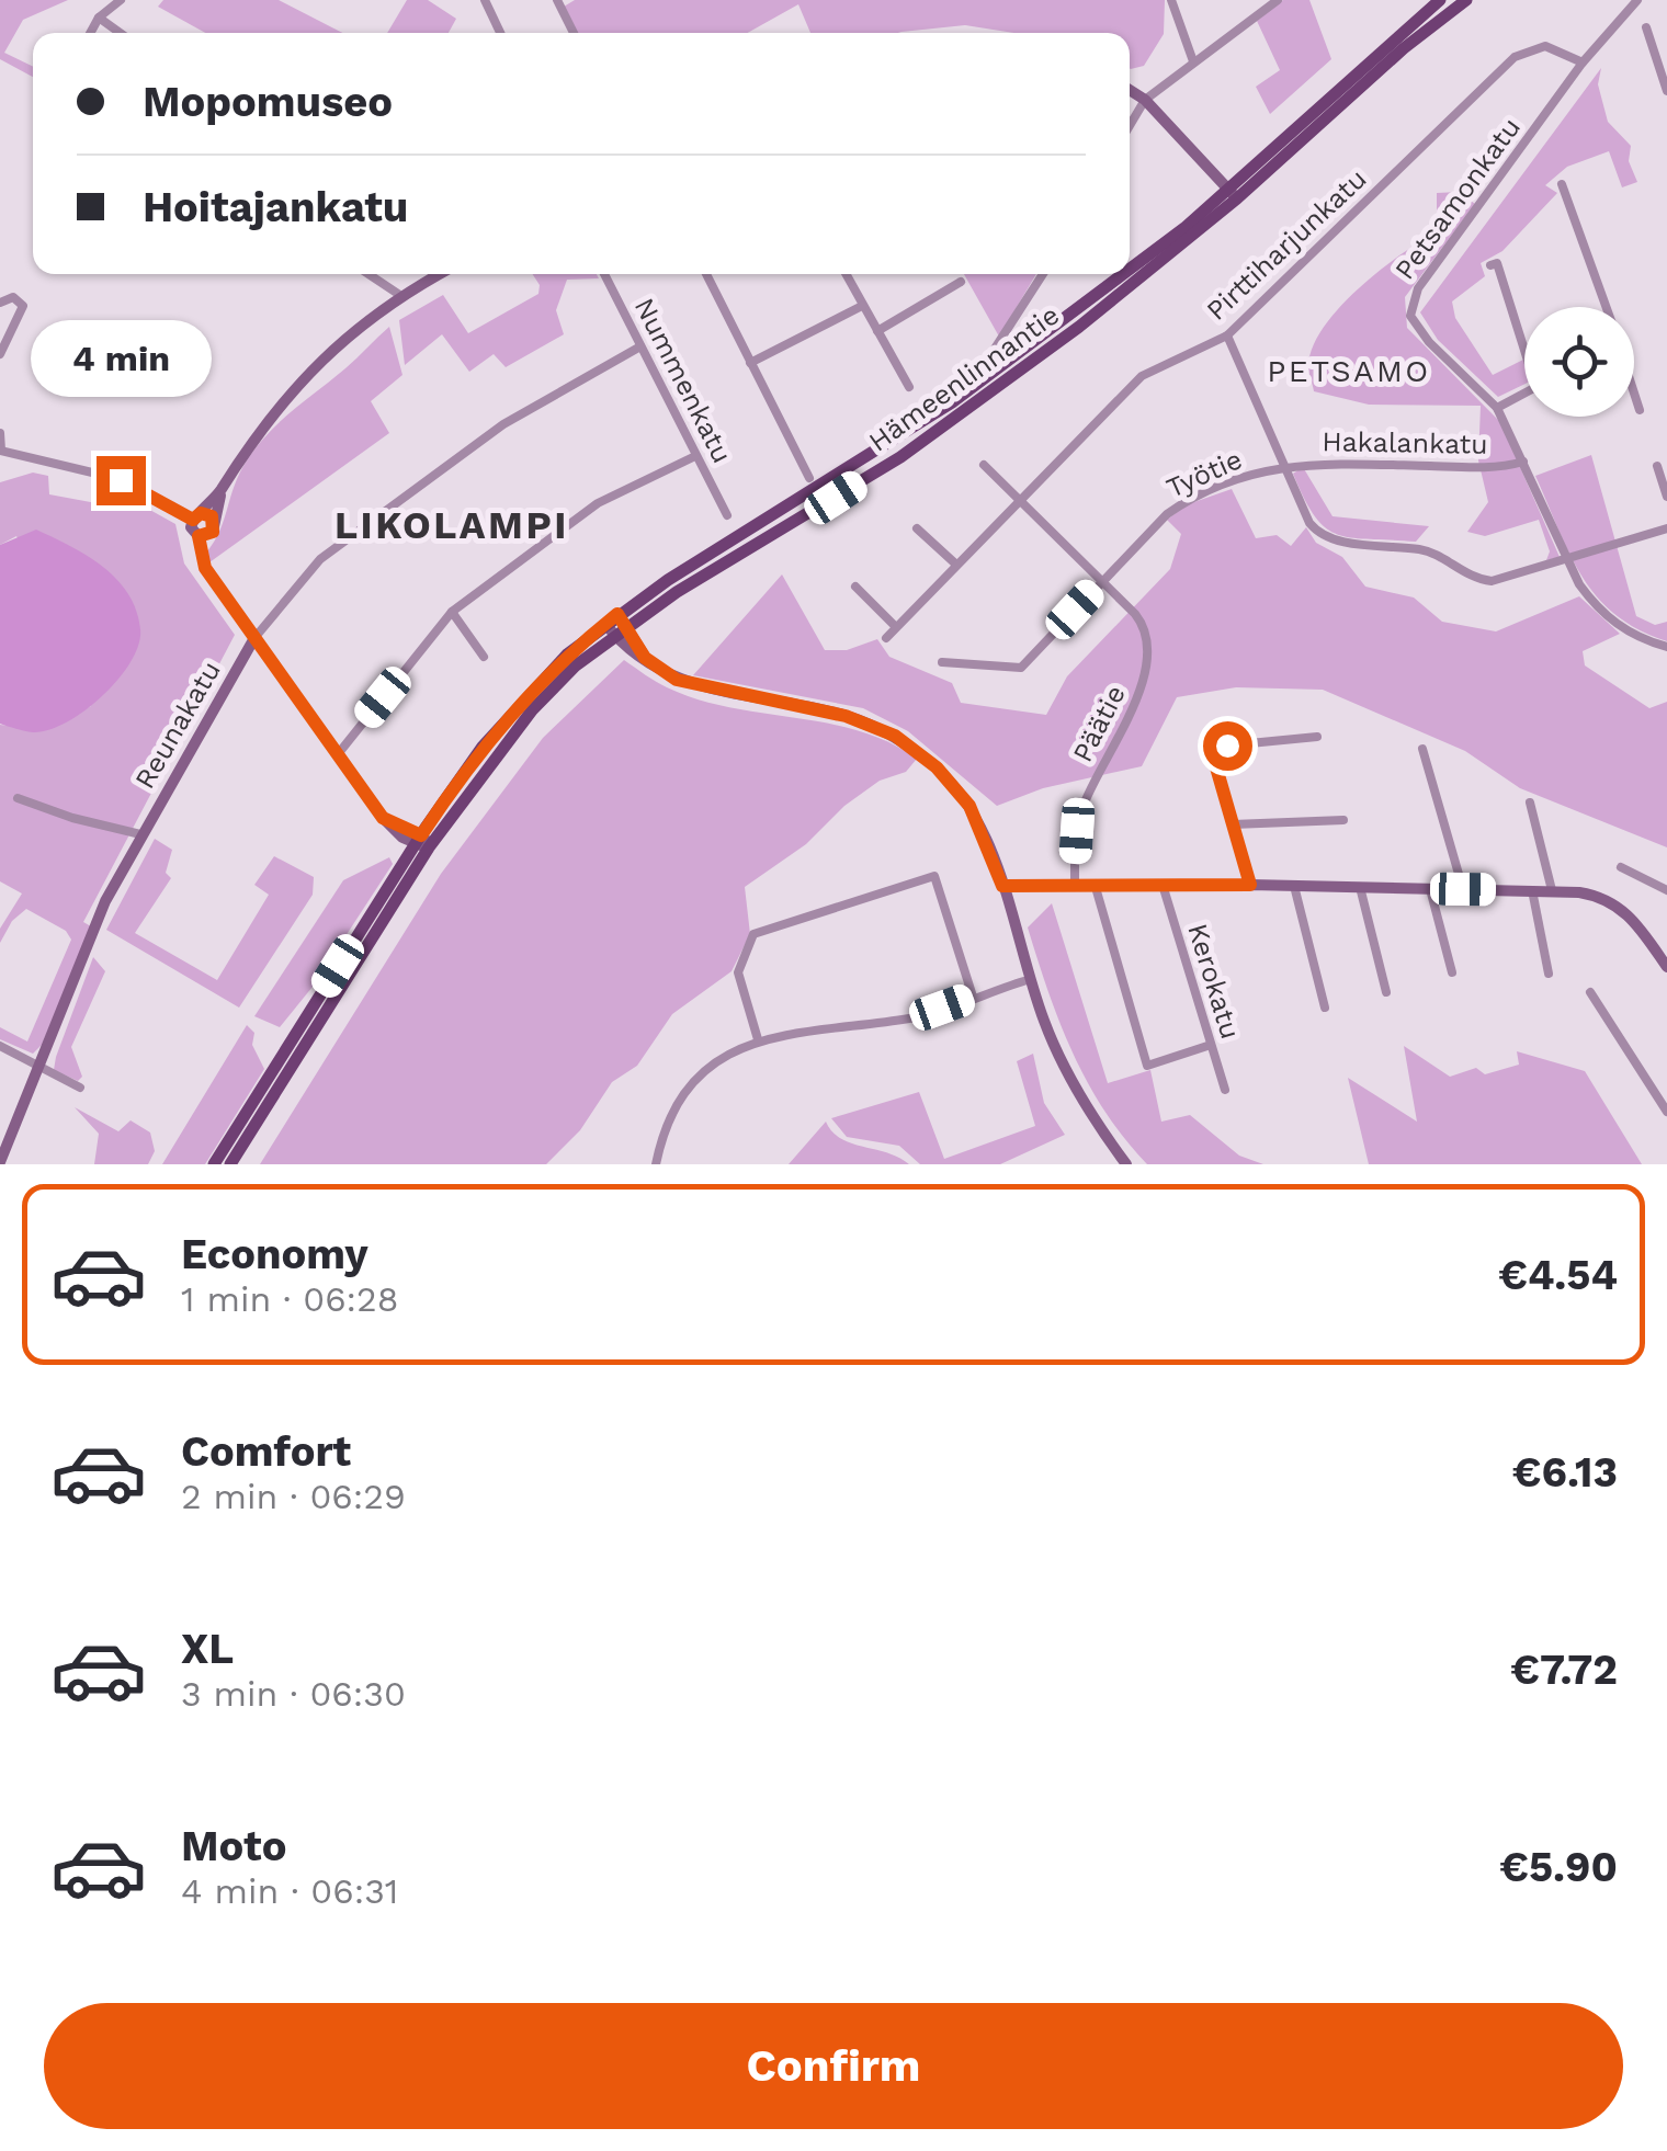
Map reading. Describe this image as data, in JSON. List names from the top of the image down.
{
  "streets": {
    "main road": ["Hämeenlinnantie"],
    "street": [
      "Petsamonkatu",
      "Pirttiharjunkatu",
      "Nummenkatu",
      "Hakalankatu",
      "Työtie",
      "Päätie",
      "Reunakatu",
      "Kerokatu"
    ]
  },
  "crossings": [
    ["Petsamonkatu", "Pirttiharjunkatu"],
    ["Petsamonkatu", "Hakalankatu"],
    ["Pirttiharjunkatu", "Päätie"],
    ["Nummenkatu", "Reunakatu"],
    ["Hakalankatu", "Työtie"],
    ["Työtie", "Päätie"]
  ],
  "districts": ["PETSAMO", "LIKOLAMPI"],
  "page": {
    "banner": ["Mopomuseo", "Hoitajankatu"],
    "bubble": "4 min",
    "list": [
      {
        "name": "Economy",
        "note": "1 min · 06:28",
        "value": "€4.54"
      },
      {
        "name": "Comfort",
        "note": "2 min · 06:29",
        "value": "€6.13"
      },
      {
        "name": "XL",
        "note": "3 min · 06:30",
        "value": "€7.72"
      },
      {
        "name": "Moto",
        "note": "4 min · 06:31",
        "value": "€5.90"
      }
    ],
    "buttons": "Confirm"
  }
}
